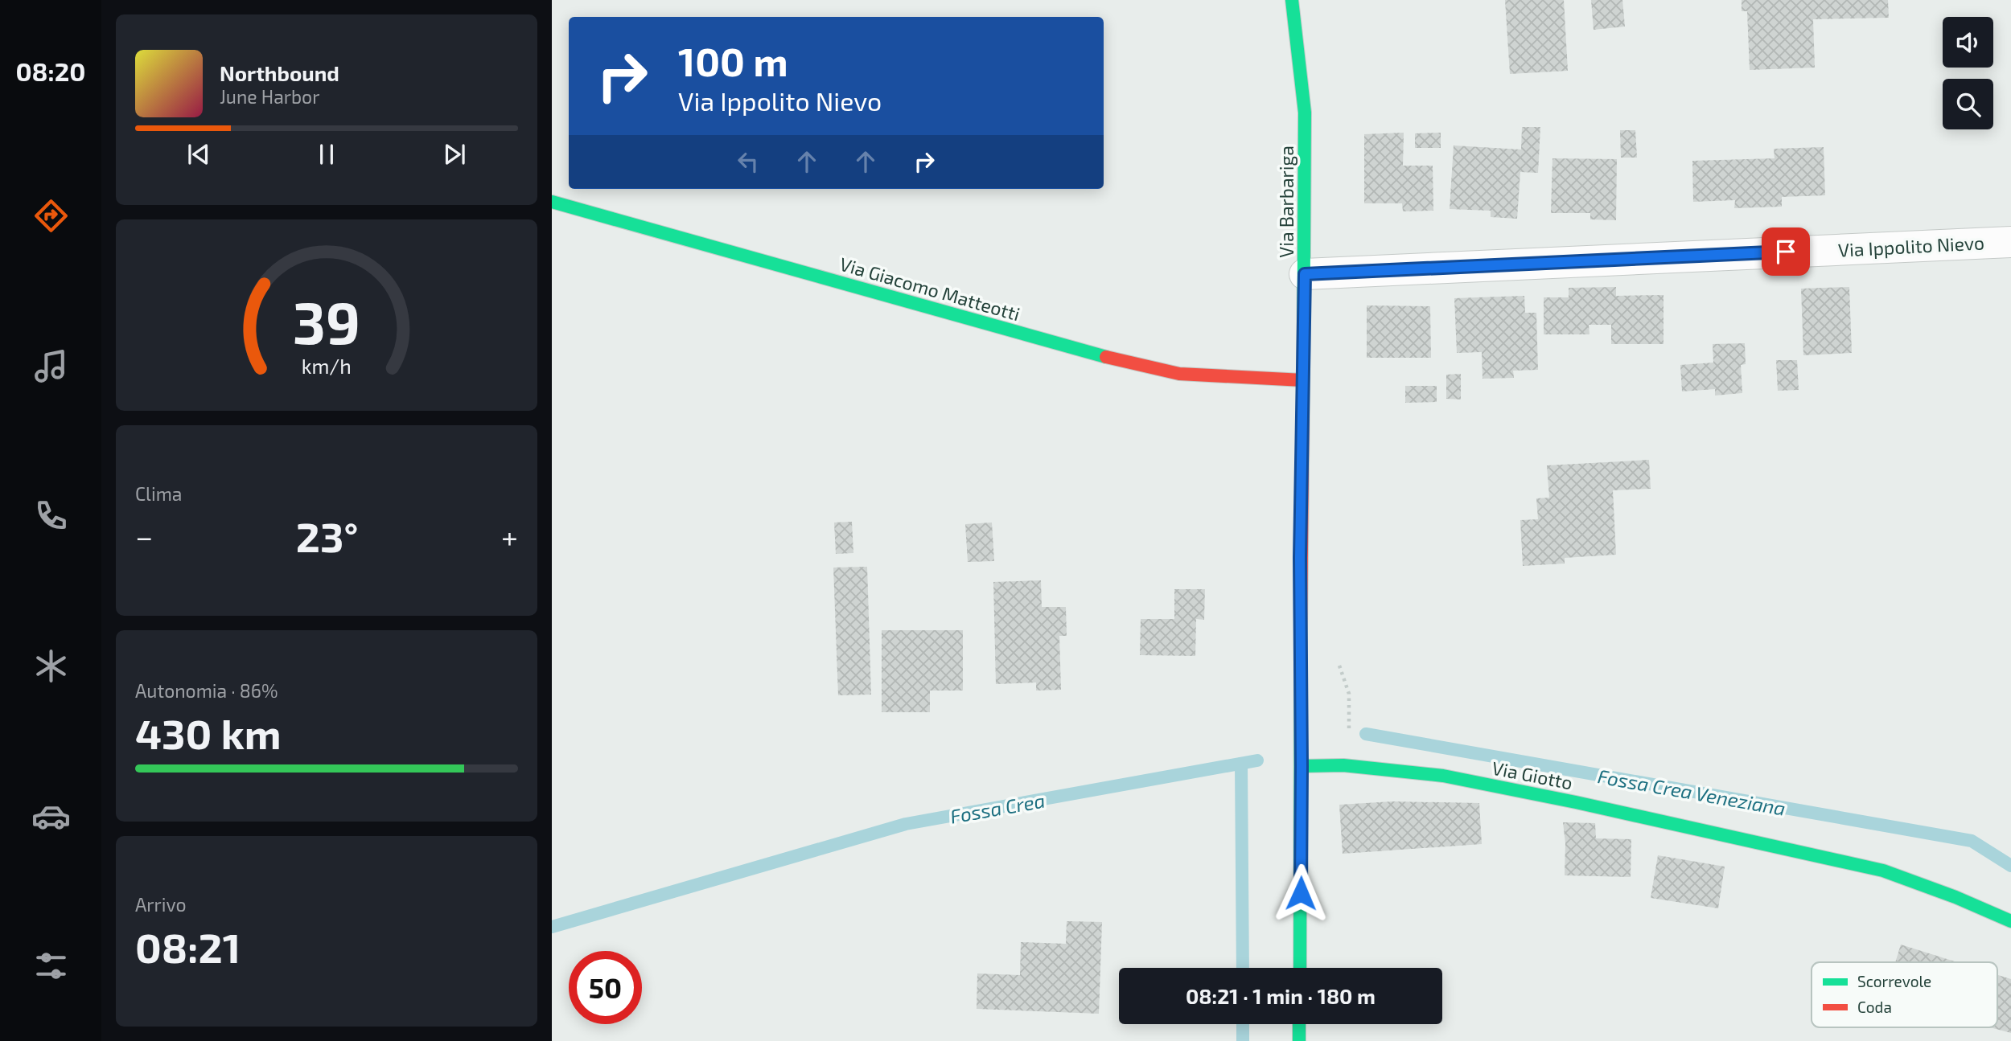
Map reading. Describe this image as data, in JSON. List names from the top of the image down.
{
  "streets": {
    "street": [
      "Via Barbariga",
      "Via Ippolito Nievo",
      "Via Giacomo Matteotti",
      "Via Giotto"
    ]
  },
  "crossings": [
    ["Via Barbariga", "Via Ippolito Nievo"],
    ["Via Barbariga", "Via Giacomo Matteotti"],
    ["Via Barbariga", "Via Giotto"]
  ],
  "water": ["Fossa Crea Veneziana", "Fossa Crea"],
  "legend": ["Scorrevole", "Coda"],
  "page": {
    "tabs": "08:20",
    "turn": ["100 m", "Via Ippolito Nievo"],
    "song": ["Northbound", "June Harbor"],
    "tile": [
      "Clima",
      ["Autonomia · 86%", "430 km"],
      ["Arrivo", "08:21"]
    ],
    "heat": ["−", "23°", "+"],
    "limit": "50",
    "trip": "08:21 · 1 min · 180 m",
    "gauge": ["39", "km/h"]
  }
}
